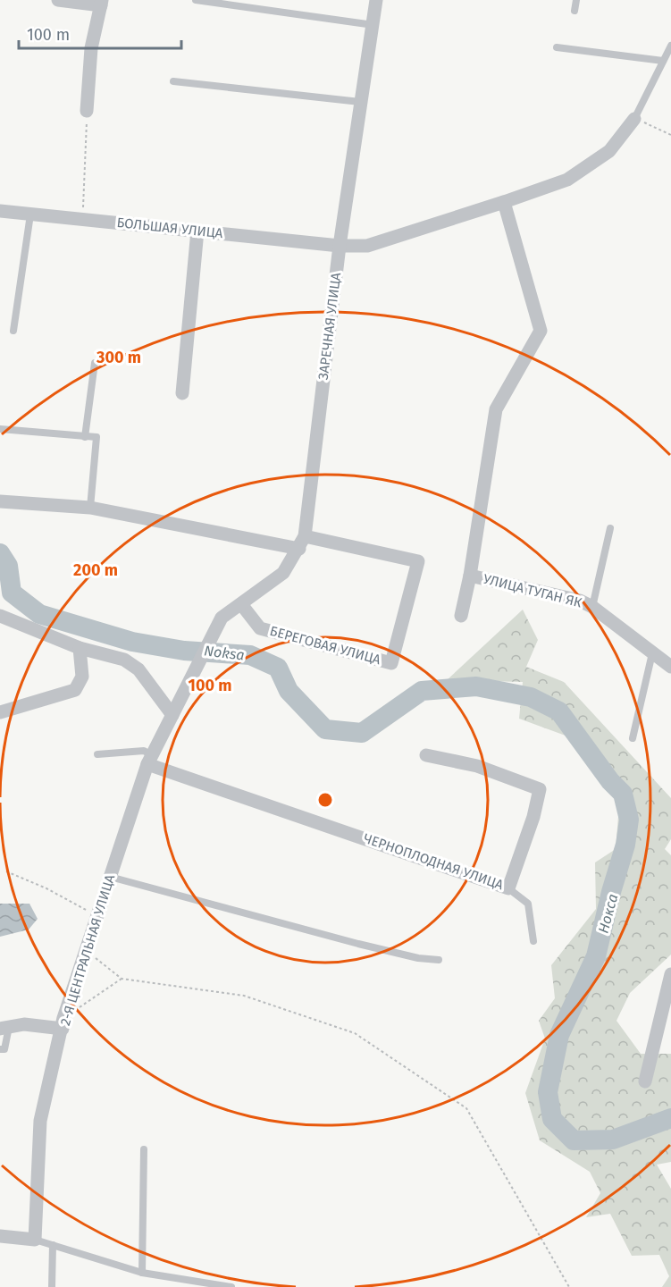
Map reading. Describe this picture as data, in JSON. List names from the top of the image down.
{
  "streets": {
    "street": [
      "БОЛЬШАЯ УЛИЦА",
      "ЗАРЕЧНАЯ УЛИЦА",
      "УЛИЦА ТУГАН ЯК",
      "БЕРЕГОВАЯ УЛИЦА",
      "ЧЕРНОПЛОДНАЯ УЛИЦА",
      "2-Я ЦЕНТРАЛЬНАЯ УЛИЦА"
    ]
  },
  "crossings": [
    ["БОЛЬШАЯ УЛИЦА", "ЗАРЕЧНАЯ УЛИЦА"],
    ["ЗАРЕЧНАЯ УЛИЦА", "БЕРЕГОВАЯ УЛИЦА"],
    ["ЗАРЕЧНАЯ УЛИЦА", "2-Я ЦЕНТРАЛЬНАЯ УЛИЦА"],
    ["ЧЕРНОПЛОДНАЯ УЛИЦА", "2-Я ЦЕНТРАЛЬНАЯ УЛИЦА"]
  ],
  "water": ["Noksa", "Нокса"],
  "scale_bar": "100 m",
  "rings": ["300 m", "200 m", "100 m"]
}
